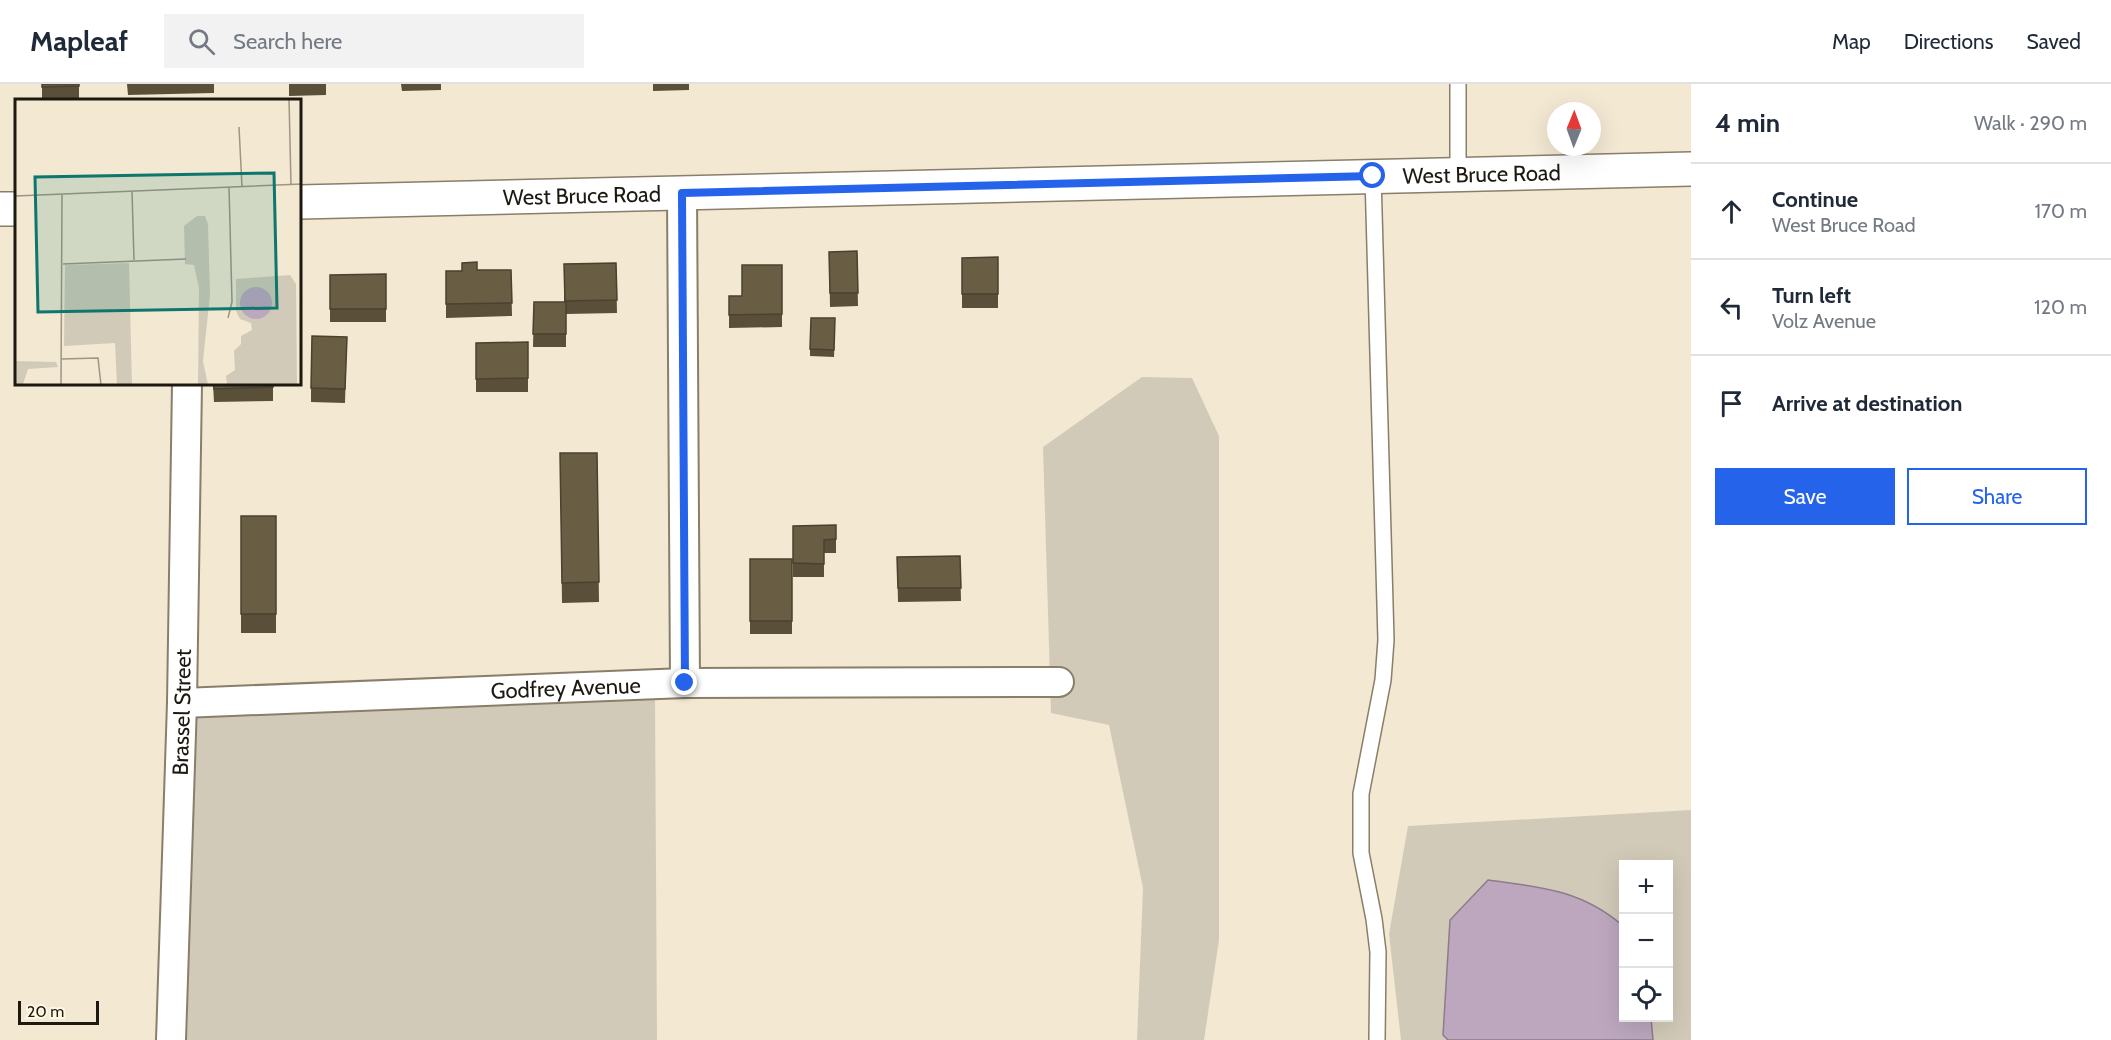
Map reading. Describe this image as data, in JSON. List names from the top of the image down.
{
  "streets": {
    "street": ["West Bruce Road", "Godfrey Avenue", "Brassel Street"]
  },
  "crossings": [
    ["Godfrey Avenue", "Brassel Street"]
  ],
  "scale_bar": "20 m",
  "north": "top",
  "page": {
    "header": "Mapleaf",
    "search": "Search here",
    "nav": ["Map", "Directions", "Saved"],
    "heading": ["4 min", "Walk · 290 m"],
    "list": [
      ["Continue", "West Bruce Road", "170 m"],
      ["Turn left", "Volz Avenue", "120 m"],
      "Arrive at destination"
    ],
    "buttons": ["Save", "Share"],
    "map_buttons": ["+", "−"],
    "scale": "20 m"
  }
}
